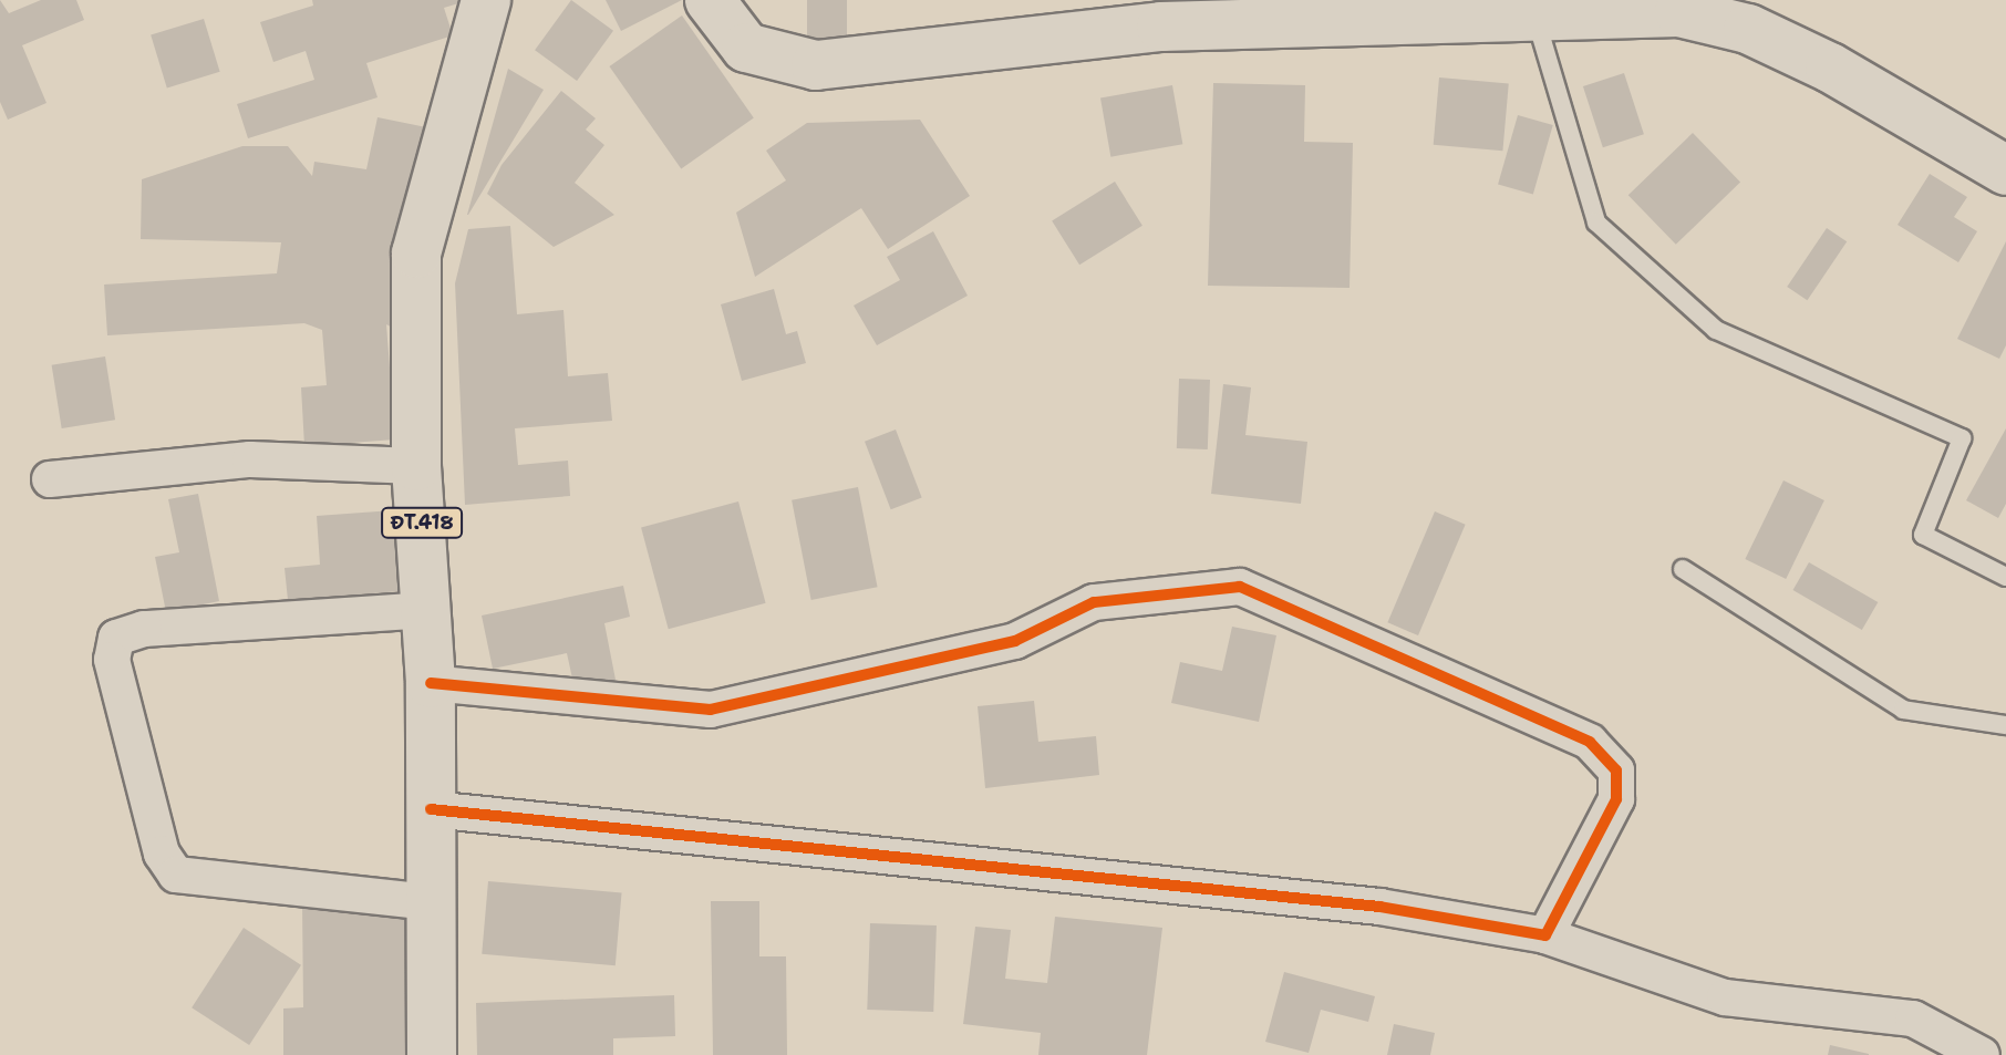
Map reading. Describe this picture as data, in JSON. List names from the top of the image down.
{
  "streets": {
    "street": ["ĐT.418"]
  }
}
